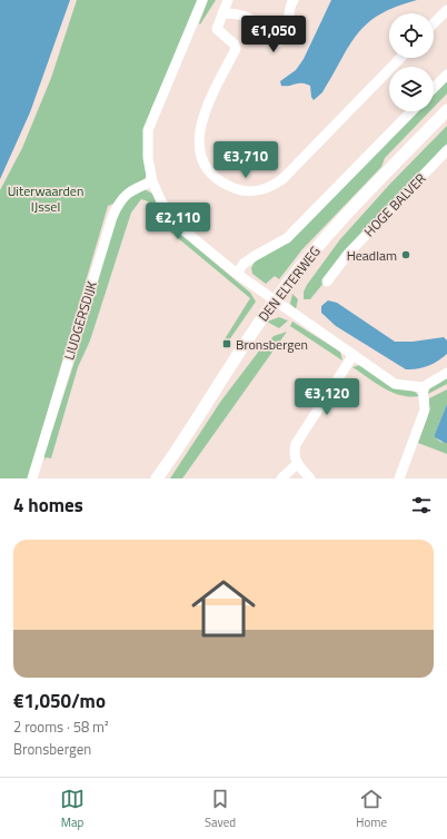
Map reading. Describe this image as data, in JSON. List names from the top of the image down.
{
  "streets": {
    "main road": ["DEN ELTERWEG"],
    "street": ["HOGE BALVER", "LIUDGERSDIJK"]
  },
  "parks": ["Uiterwaarden IJssel"],
  "places": {
    "other": ["Headlam"],
    "transit": ["Bronsbergen"]
  },
  "page": {
    "price": [
      "€1,050",
      "€3,710",
      "€2,110",
      "€3,120"
    ],
    "heading": "4 homes",
    "list": [
      {
        "name": "€1,050/mo",
        "note": "2 rooms · 58 m² · Bronsbergen"
      }
    ],
    "tabs": ["Map", "Saved", "Home"]
  }
}
